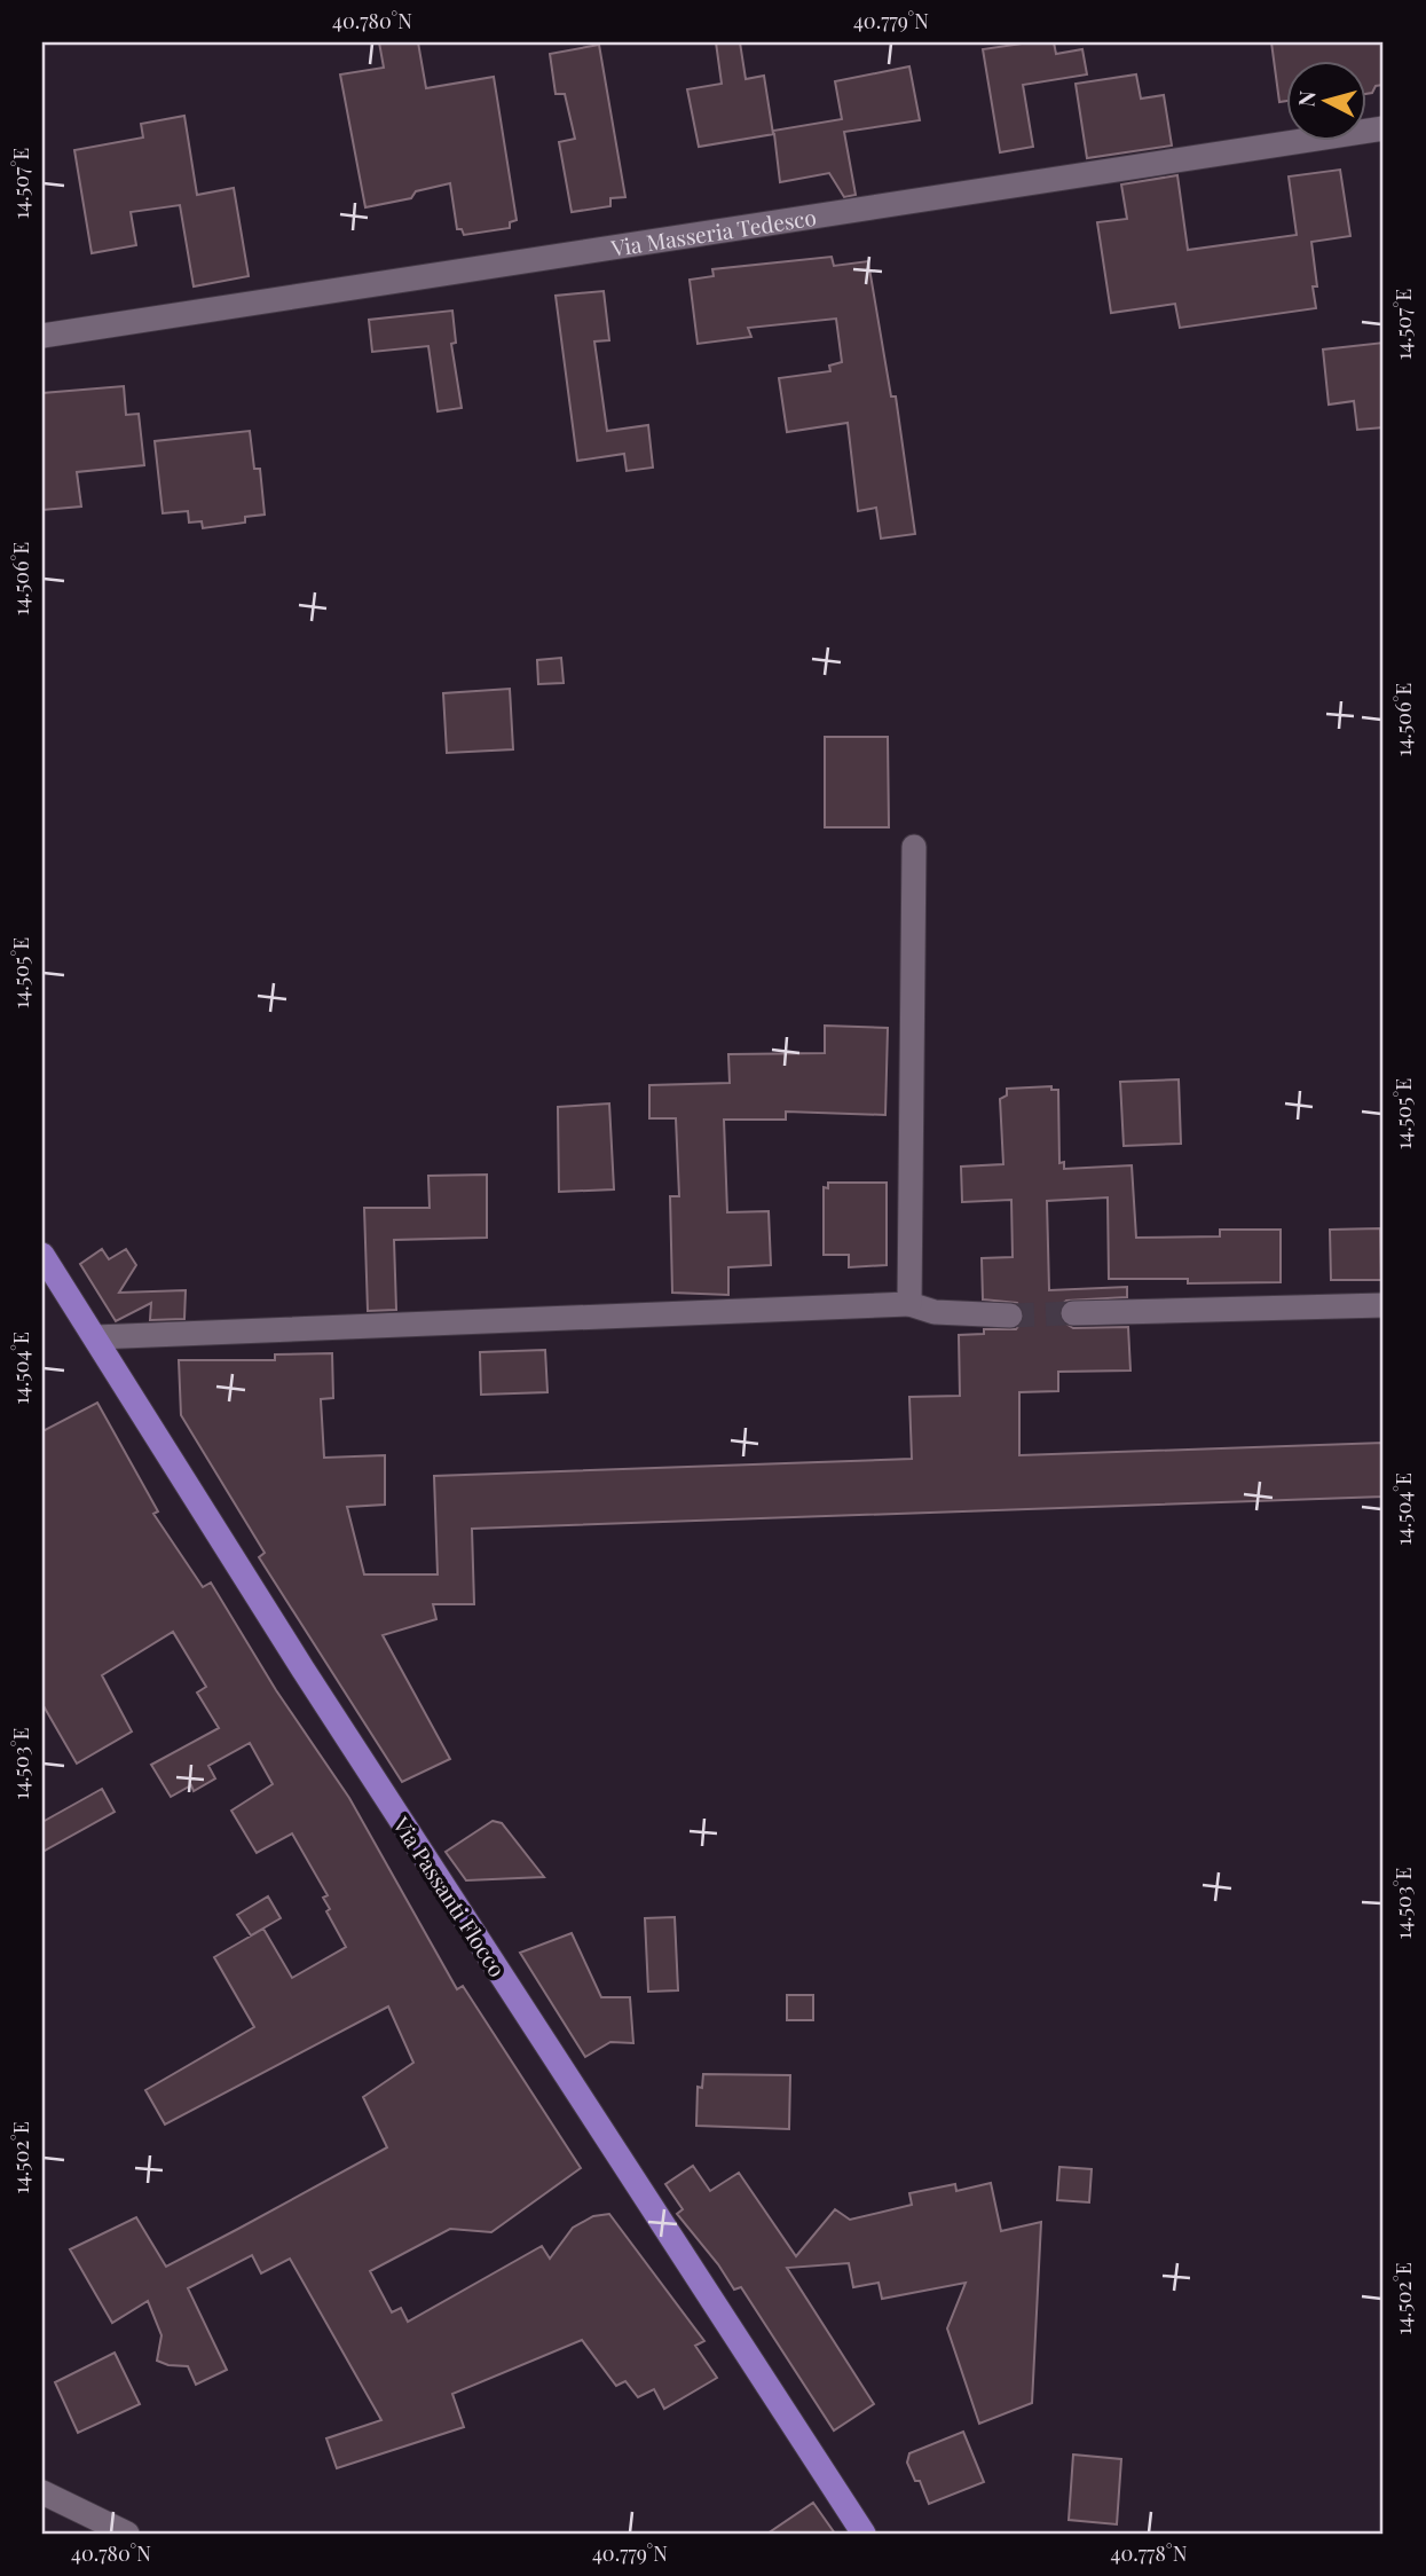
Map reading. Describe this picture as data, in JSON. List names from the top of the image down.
{
  "streets": {
    "main road": ["Via Passanti Flocco"],
    "street": ["Via Masseria Tedesco"]
  },
  "north": "left",
  "coordinates": [
    "40.780°N",
    "40.779°N",
    "14.507°E",
    "14.506°E",
    "14.505°E",
    "14.504°E",
    "14.503°E",
    "14.502°E",
    "40.778°N"
  ]
}
